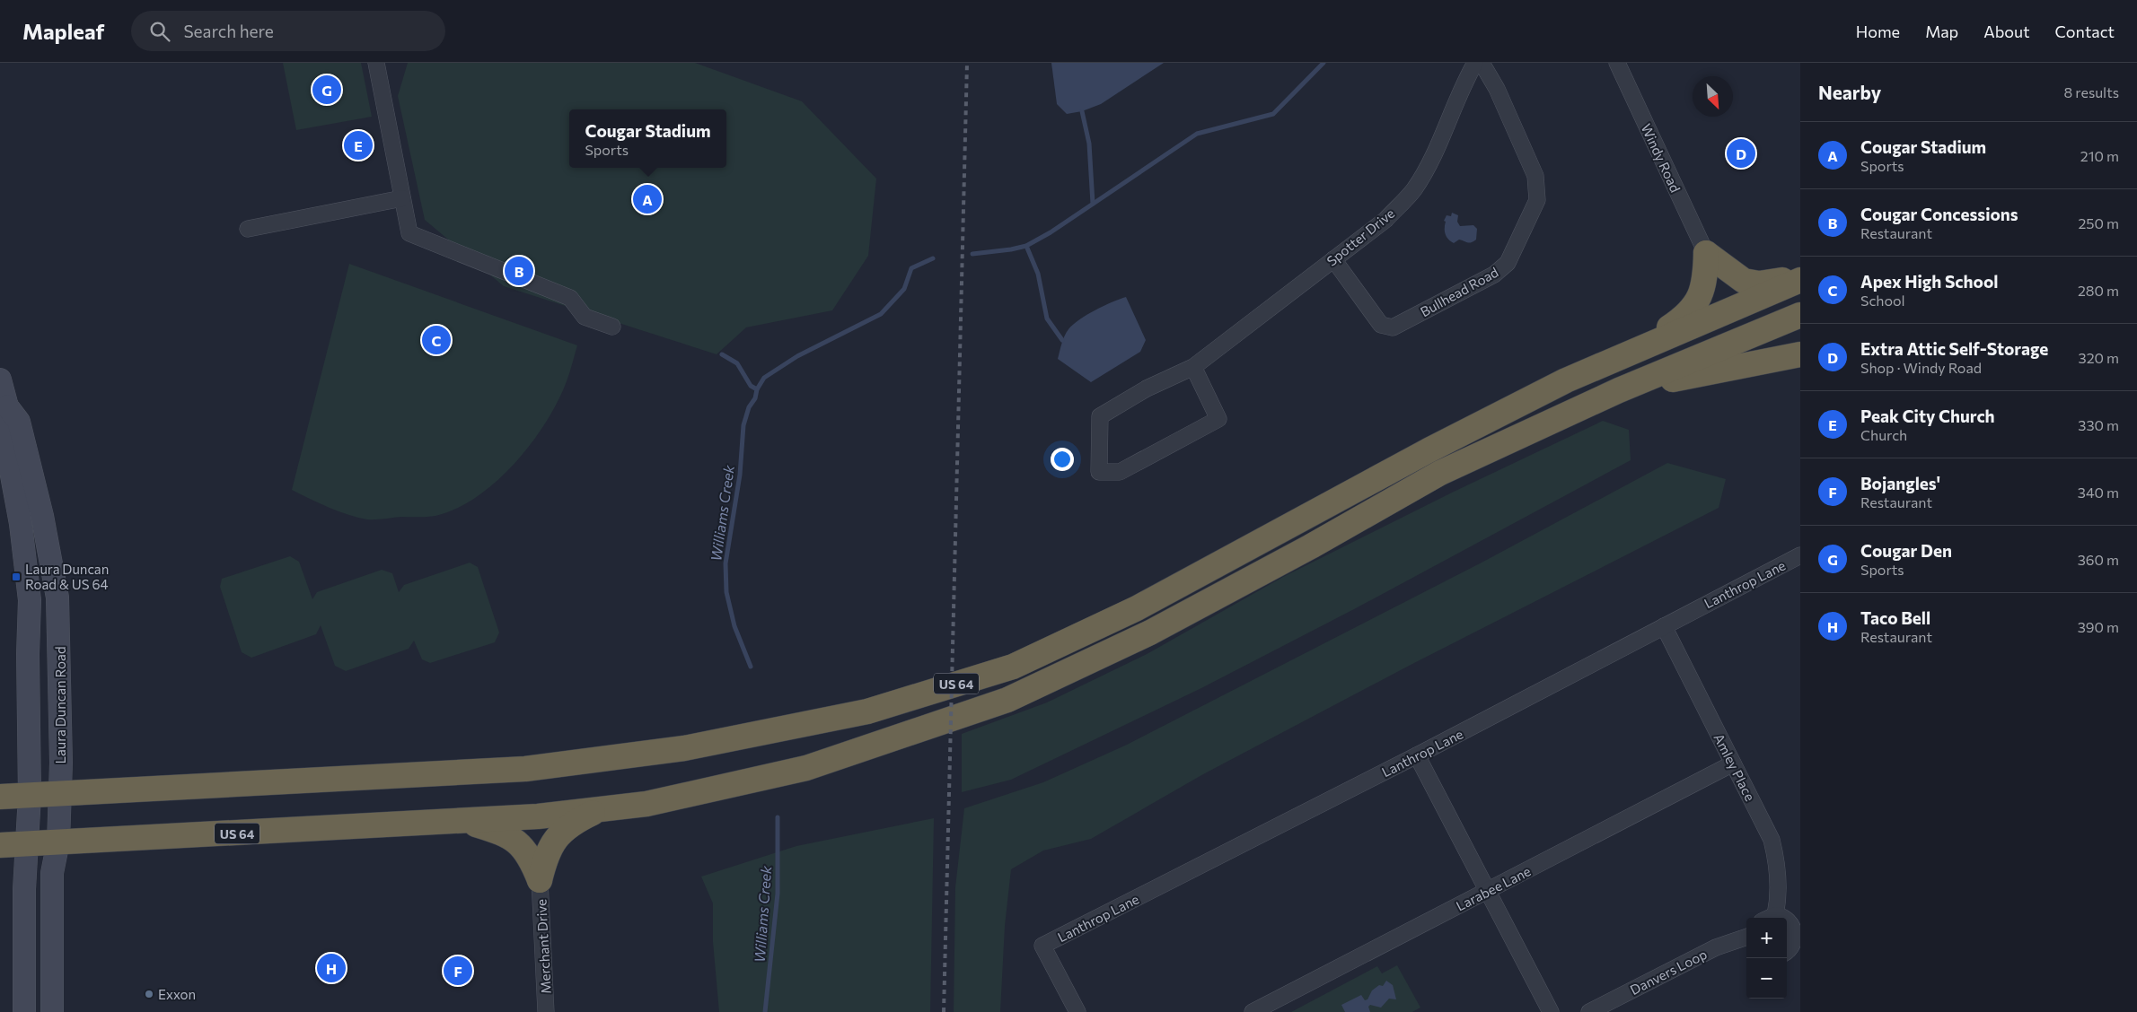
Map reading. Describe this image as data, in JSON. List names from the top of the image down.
{
  "streets": {
    "highway": ["US 64"],
    "street": [
      "Windy Road",
      "Spotter Drive",
      "Bullhead Road",
      "Lanthrop Lane",
      "Laura Duncan Road",
      "Amley Place",
      "Larabee Lane",
      "Merchant Drive",
      "Danvers Loop"
    ]
  },
  "crossings": [
    ["Spotter Drive", "Bullhead Road"],
    ["Lanthrop Lane", "Amley Place"],
    ["US 64", "Laura Duncan Road"],
    ["Amley Place", "Larabee Lane"]
  ],
  "water": ["Williams Creek"],
  "places": {
    "transit": ["Laura Duncan Road & US 64"],
    "other": ["Exxon"]
  },
  "north": "bottom right",
  "page": {
    "header": "Mapleaf",
    "search": "Search here",
    "nav": [
      "Home",
      "Map",
      "About",
      "Contact"
    ],
    "heading": ["Nearby", "8 results"],
    "pins": [
      "G",
      "E",
      "D",
      "A",
      "B",
      "C",
      "H",
      "F"
    ],
    "popup": ["Cougar Stadium", "Sports"],
    "list": [
      {
        "mark": "A",
        "name": "Cougar Stadium",
        "note": "Sports",
        "value": "210 m"
      },
      {
        "mark": "B",
        "name": "Cougar Concessions",
        "note": "Restaurant",
        "value": "250 m"
      },
      {
        "mark": "C",
        "name": "Apex High School",
        "note": "School",
        "value": "280 m"
      },
      {
        "mark": "D",
        "name": "Extra Attic Self-Storage",
        "note": "Shop · Windy Road",
        "value": "320 m"
      },
      {
        "mark": "E",
        "name": "Peak City Church",
        "note": "Church",
        "value": "330 m"
      },
      {
        "mark": "F",
        "name": "Bojangles'",
        "note": "Restaurant",
        "value": "340 m"
      },
      {
        "mark": "G",
        "name": "Cougar Den",
        "note": "Sports",
        "value": "360 m"
      },
      {
        "mark": "H",
        "name": "Taco Bell",
        "note": "Restaurant",
        "value": "390 m"
      }
    ],
    "map_buttons": ["+", "−"]
  }
}
